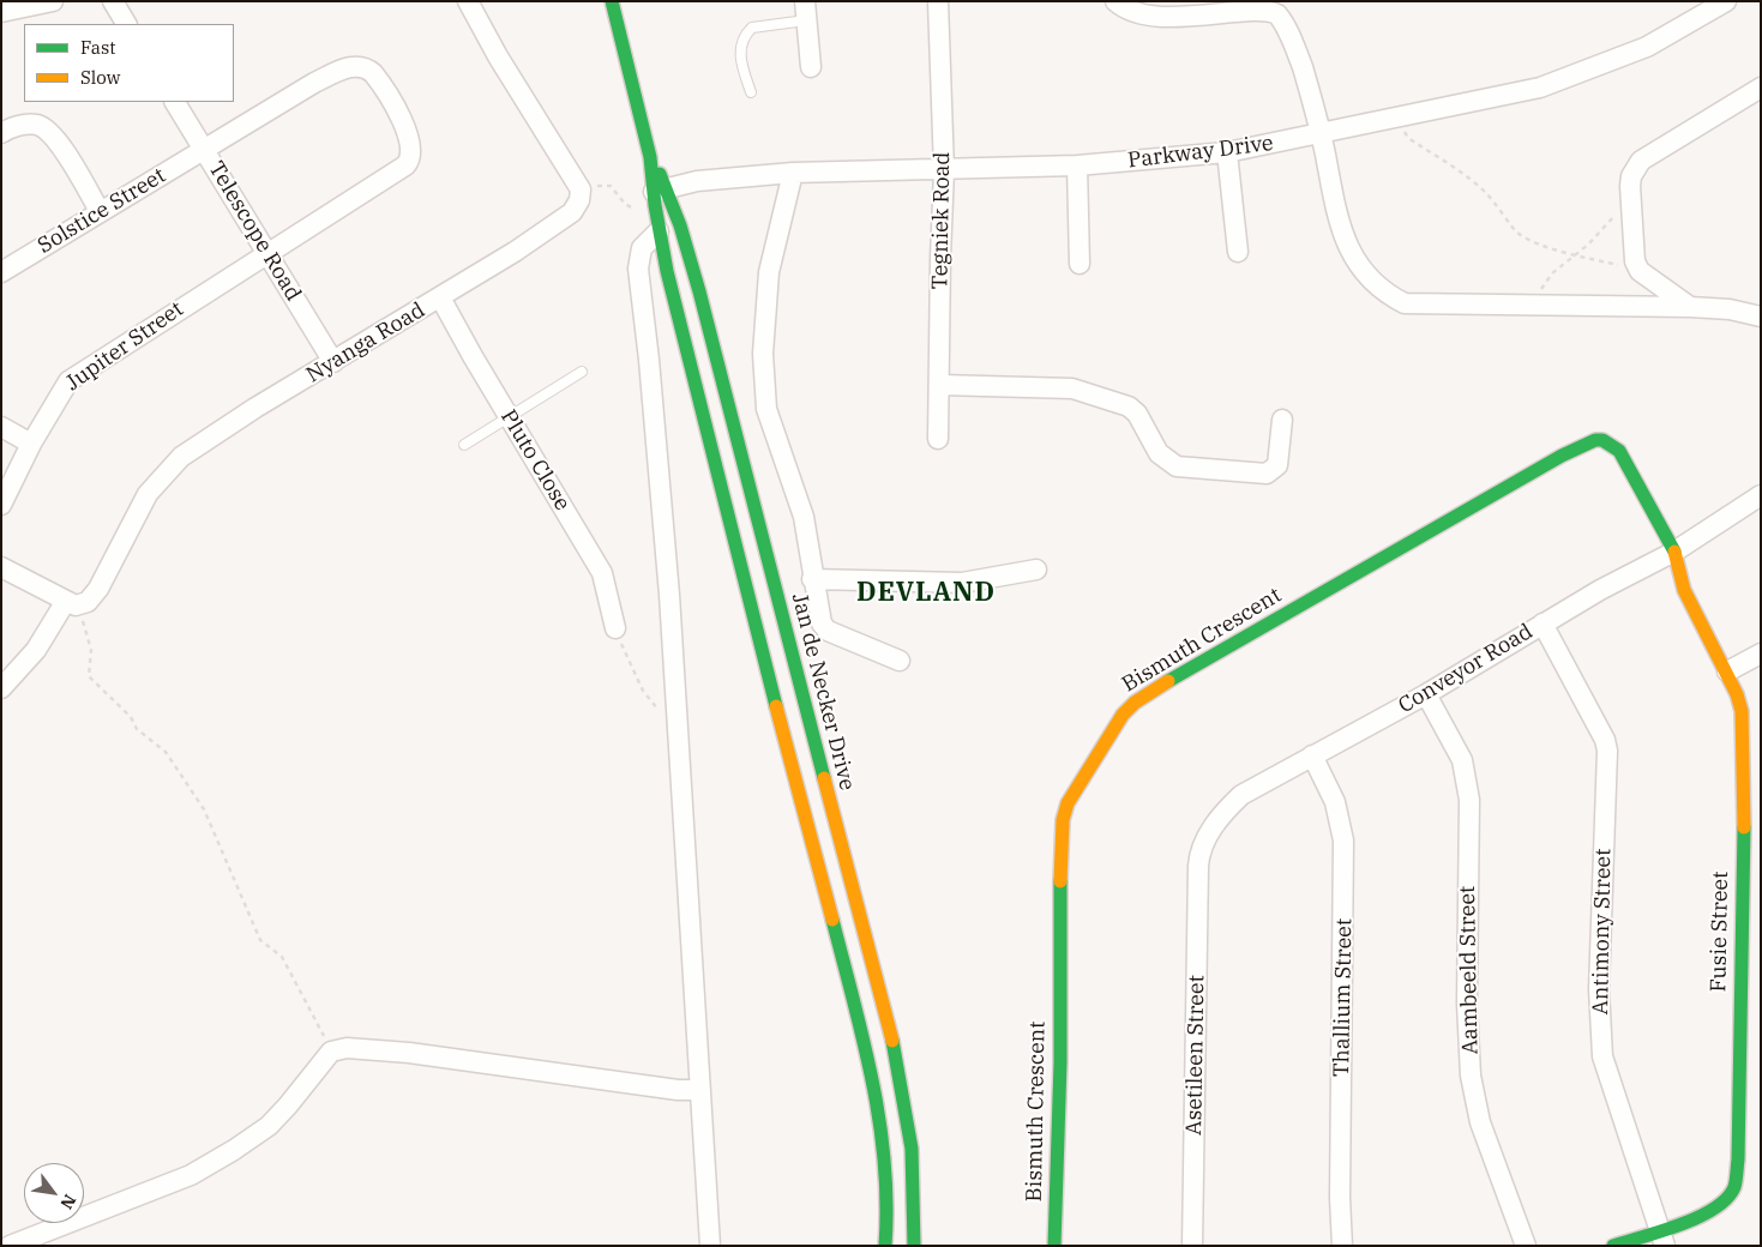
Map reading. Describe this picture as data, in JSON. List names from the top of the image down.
{
  "streets": {
    "main road": ["Bismuth Crescent", "Jan de Necker Drive", "Fusie Street"],
    "street": [
      "Parkway Drive",
      "Solstice Street",
      "Tegniek Road",
      "Telescope Road",
      "Nyanga Road",
      "Jupiter Street",
      "Pluto Close",
      "Conveyor Road",
      "Antimony Street",
      "Aambeeld Street",
      "Thallium Street",
      "Asetileen Street"
    ]
  },
  "crossings": [
    ["Parkway Drive", "Tegniek Road"],
    ["Parkway Drive", "Jan de Necker Drive"],
    ["Solstice Street", "Telescope Road"],
    ["Solstice Street", "Jupiter Street"],
    ["Telescope Road", "Nyanga Road"],
    ["Telescope Road", "Jupiter Street"],
    ["Nyanga Road", "Pluto Close"],
    ["Bismuth Crescent", "Conveyor Road"],
    ["Bismuth Crescent", "Fusie Street"],
    ["Conveyor Road", "Antimony Street"],
    ["Conveyor Road", "Fusie Street"],
    ["Conveyor Road", "Aambeeld Street"],
    ["Conveyor Road", "Thallium Street"],
    ["Conveyor Road", "Asetileen Street"],
    ["Antimony Street", "Fusie Street"]
  ],
  "districts": ["DEVLAND"],
  "legend": ["Fast", "Slow"],
  "north": "bottom right"
}
